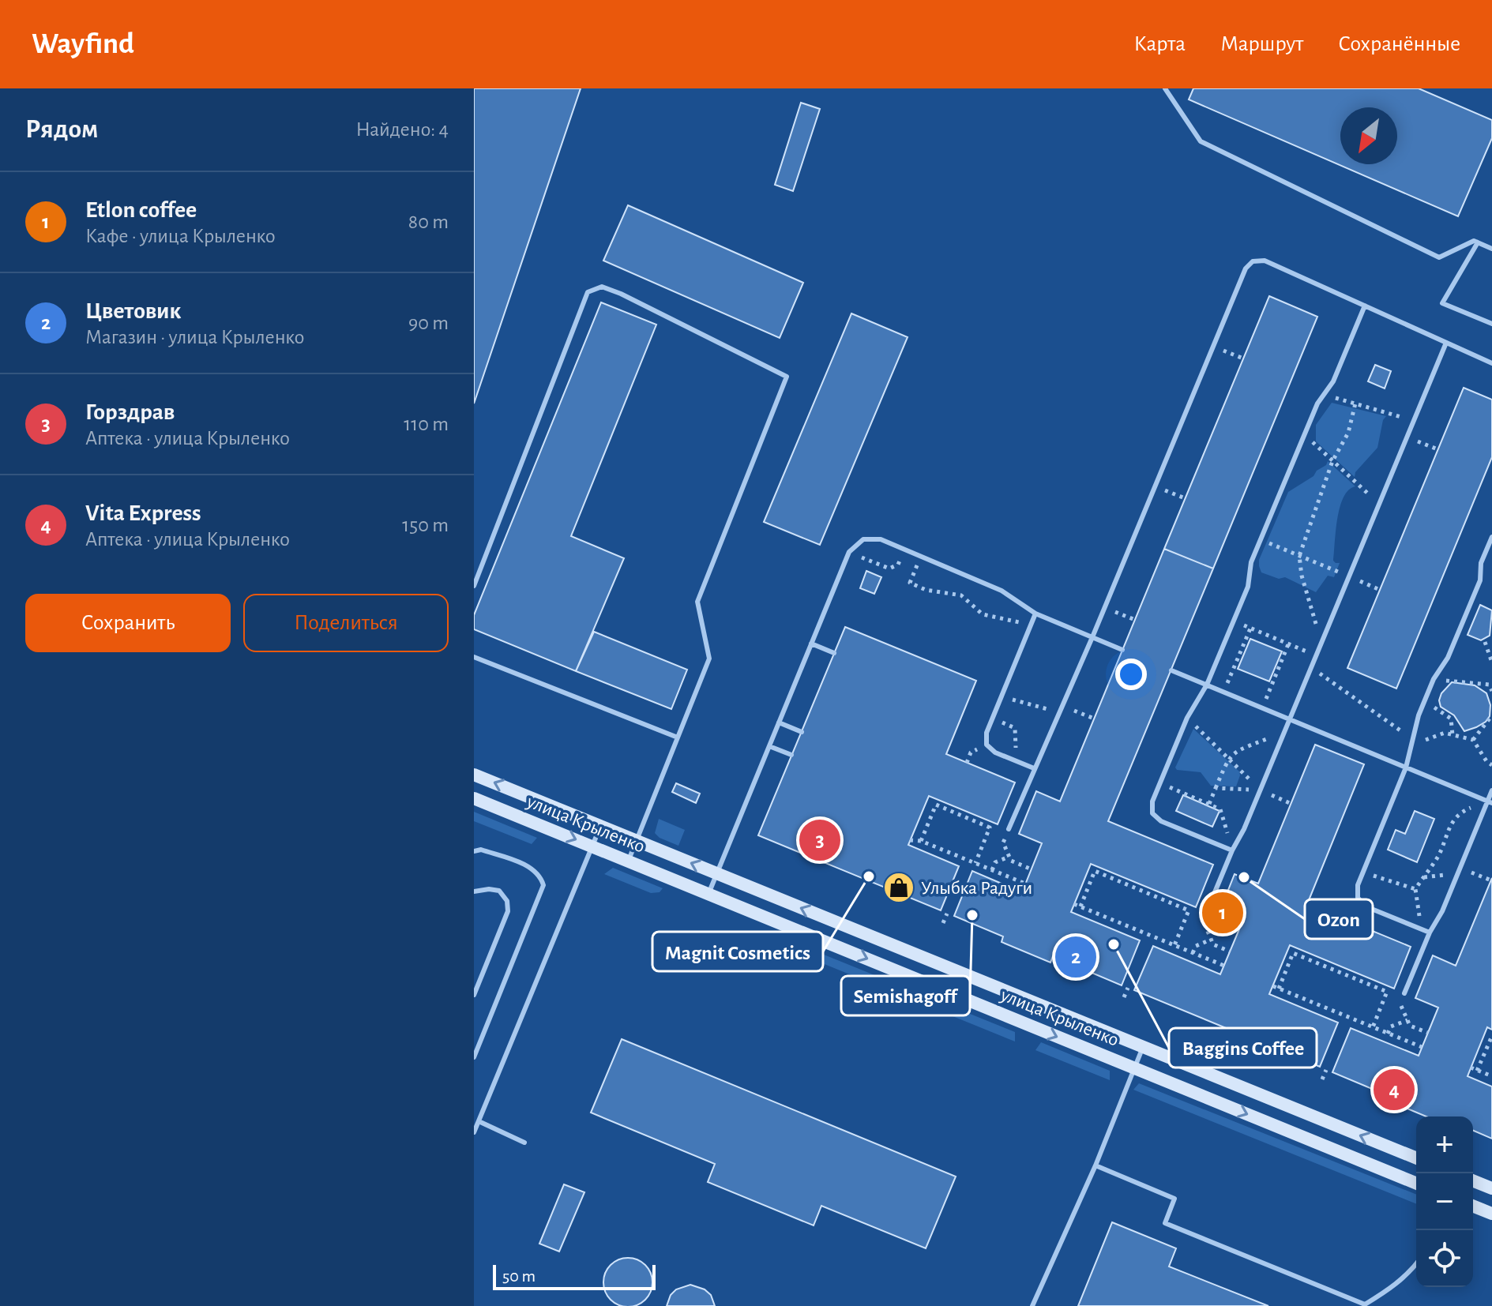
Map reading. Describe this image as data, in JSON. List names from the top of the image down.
{
  "streets": {
    "street": ["улица Крыленко"]
  },
  "places": {
    "other": [
      "Magnit Cosmetics",
      "Ozon",
      "Semishagoff",
      "Baggins Coffee"
    ],
    "shop": ["Улыбка Радуги"]
  },
  "scale_bar": "50 m",
  "north": "bottom left",
  "page": {
    "header": "Wayfind",
    "nav": ["Карта", "Маршрут", "Сохранённые"],
    "heading": ["Рядом", "Найдено: 4"],
    "list": [
      {
        "mark": "1",
        "name": "Etlon coffee",
        "note": "Кафе · улица Крыленко",
        "value": "80 m"
      },
      {
        "mark": "2",
        "name": "Цветовик",
        "note": "Магазин · улица Крыленко",
        "value": "90 m"
      },
      {
        "mark": "3",
        "name": "Горздрав",
        "note": "Аптека · улица Крыленко",
        "value": "110 m"
      },
      {
        "mark": "4",
        "name": "Vita Express",
        "note": "Аптека · улица Крыленко",
        "value": "150 m"
      }
    ],
    "buttons": ["Сохранить", "Поделиться"],
    "pins": [
      "3",
      "1",
      "2",
      "4"
    ],
    "map_buttons": ["+", "−"],
    "scale": "50 m"
  }
}
